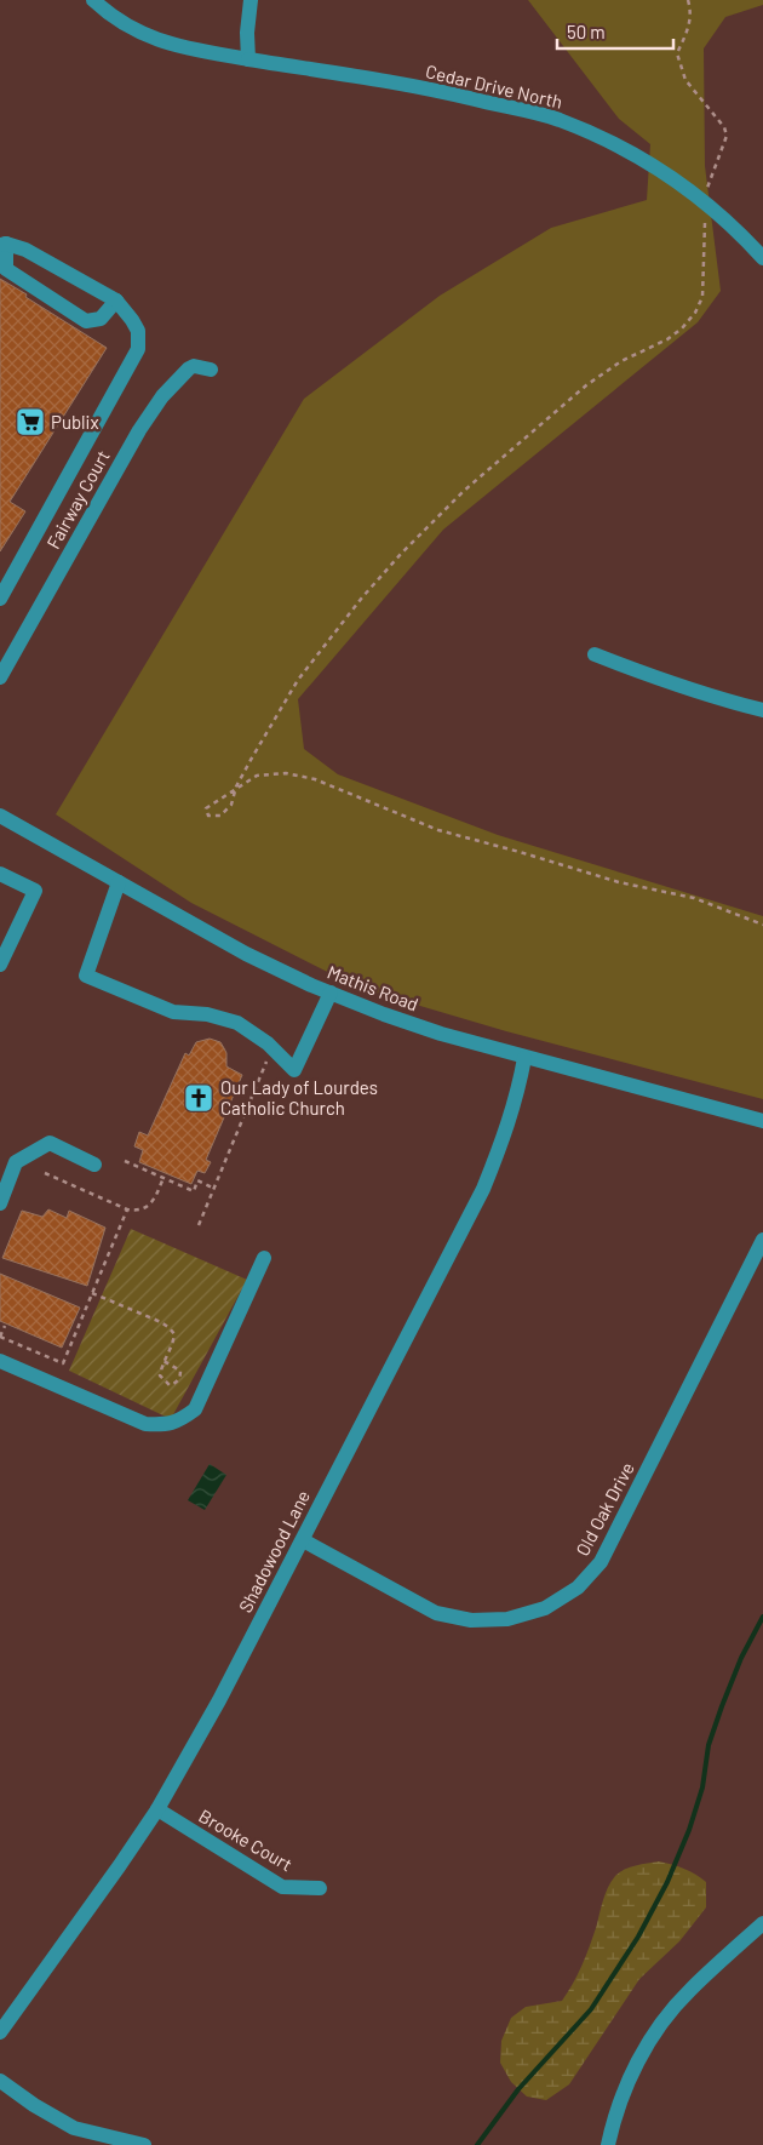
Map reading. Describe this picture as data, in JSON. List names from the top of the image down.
{
  "streets": {
    "street": [
      "Cedar Drive North",
      "Fairway Court",
      "Mathis Road",
      "Old Oak Drive",
      "Shadowood Lane",
      "Brooke Court"
    ]
  },
  "crossings": [
    ["Mathis Road", "Shadowood Lane"],
    ["Old Oak Drive", "Shadowood Lane"],
    ["Shadowood Lane", "Brooke Court"]
  ],
  "places": {
    "supermarket": ["Publix"],
    "church": ["Our Lady of Lourdes Catholic Church"]
  },
  "scale_bar": "50 m"
}
